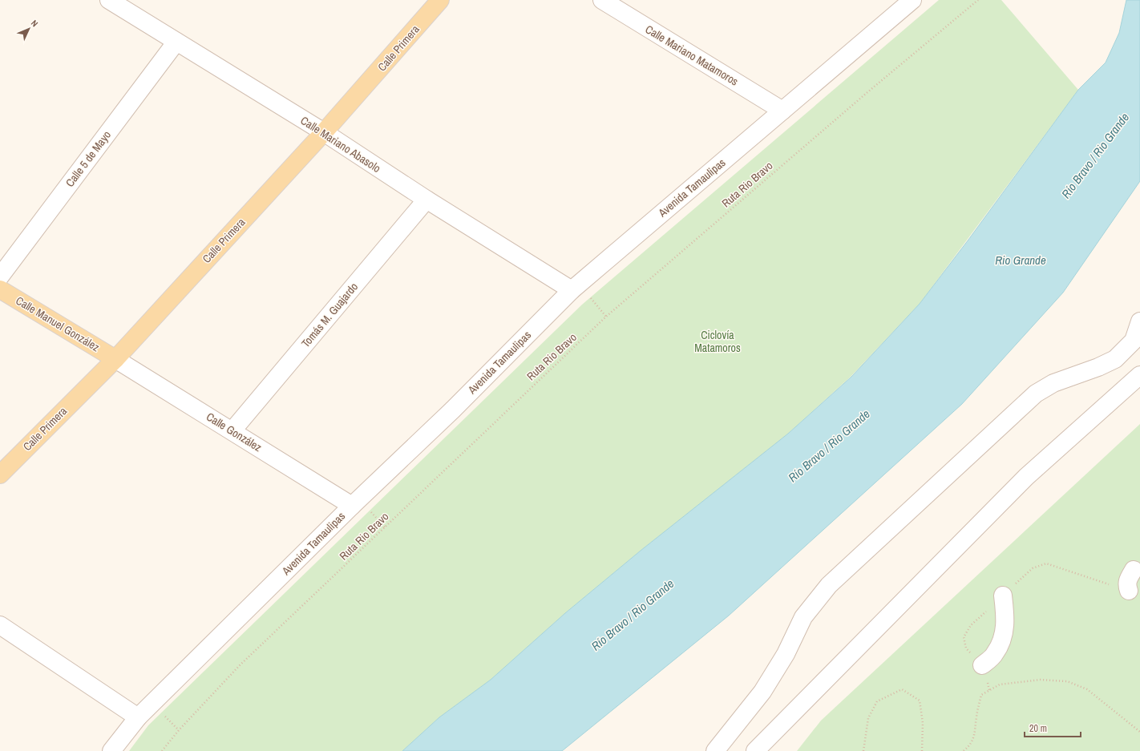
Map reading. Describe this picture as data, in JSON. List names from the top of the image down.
{
  "streets": {
    "main road": ["Calle Primera", "Calle Manuel González"],
    "street": [
      "Calle Mariano Matamoros",
      "Calle Mariano Abasolo",
      "Calle 5 de Mayo",
      "Avenida Tamaulipas",
      "Tomás M. Guajardo",
      "Calle González"
    ],
    "path": ["Ruta Rio Bravo"]
  },
  "crossings": [
    ["Calle Primera", "Calle Mariano Abasolo"],
    ["Calle Primera", "Calle Manuel González"],
    ["Calle Primera", "Calle González"],
    ["Calle Mariano Matamoros", "Avenida Tamaulipas"],
    ["Calle Mariano Abasolo", "Calle 5 de Mayo"],
    ["Calle Mariano Abasolo", "Avenida Tamaulipas"],
    ["Calle Mariano Abasolo", "Tomás M. Guajardo"],
    ["Avenida Tamaulipas", "Calle González"],
    ["Tomás M. Guajardo", "Calle González"],
    ["Calle Manuel González", "Calle González"]
  ],
  "water": ["Río Bravo / Rio Grande", "Rio Grande"],
  "parks": ["Ciclovía Matamoros"],
  "scale_bar": "20 m",
  "north": "top right"
}
